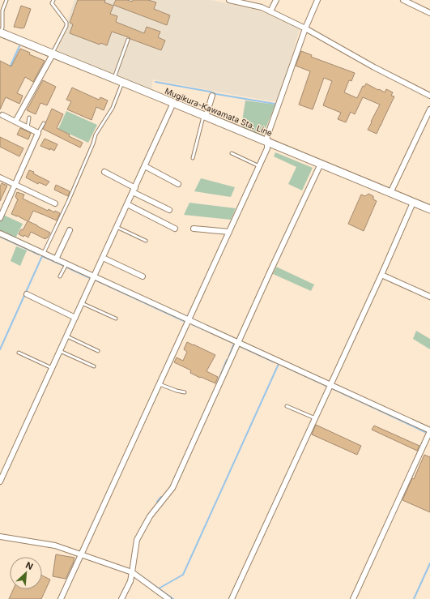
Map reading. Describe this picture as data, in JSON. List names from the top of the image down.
{
  "streets": {
    "main road": ["Mugikura-Kawamata Sta. Line"]
  },
  "north": "top right"
}
